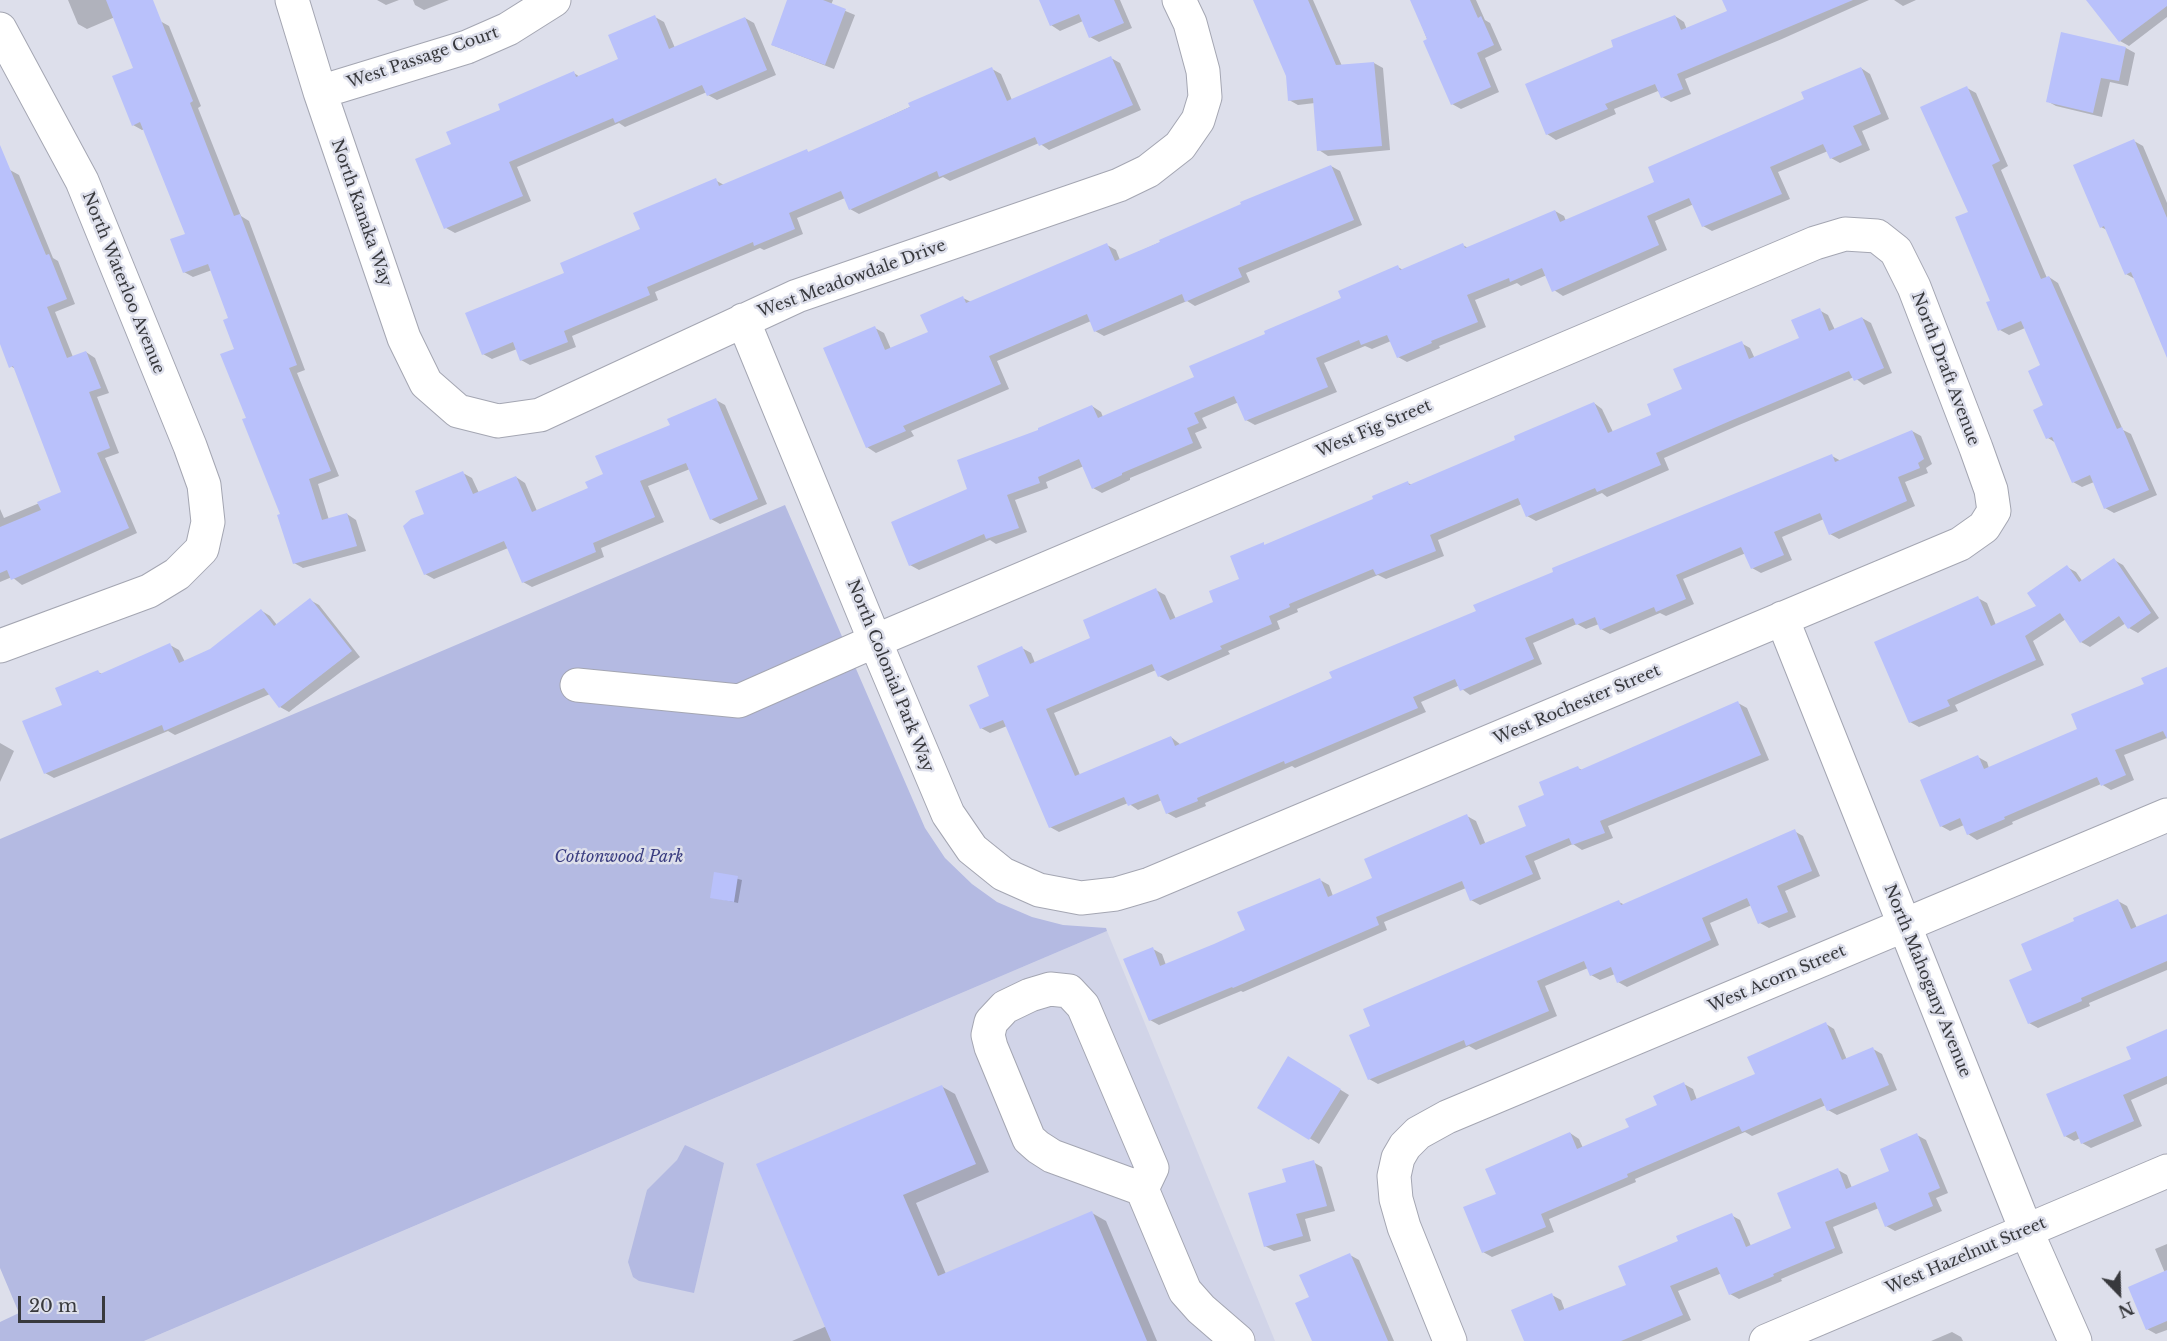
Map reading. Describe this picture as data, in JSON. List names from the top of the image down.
{
  "streets": {
    "street": [
      "West Passage Court",
      "North Kanaka Way",
      "West Meadowdale Drive",
      "North Waterloo Avenue",
      "North Draft Avenue",
      "West Fig Street",
      "North Colonial Park Way",
      "West Rochester Street",
      "West Acorn Street",
      "North Mahogany Avenue",
      "West Hazelnut Street"
    ]
  },
  "crossings": [
    ["West Passage Court", "North Kanaka Way"],
    ["North Kanaka Way", "West Meadowdale Drive"],
    ["West Meadowdale Drive", "North Colonial Park Way"],
    ["North Draft Avenue", "West Fig Street"],
    ["North Draft Avenue", "West Rochester Street"],
    ["West Fig Street", "North Colonial Park Way"],
    ["North Colonial Park Way", "West Rochester Street"],
    ["West Rochester Street", "North Mahogany Avenue"],
    ["West Acorn Street", "North Mahogany Avenue"],
    ["North Mahogany Avenue", "West Hazelnut Street"]
  ],
  "parks": ["Cottonwood Park"],
  "scale_bar": "20 m",
  "north": "bottom right"
}
